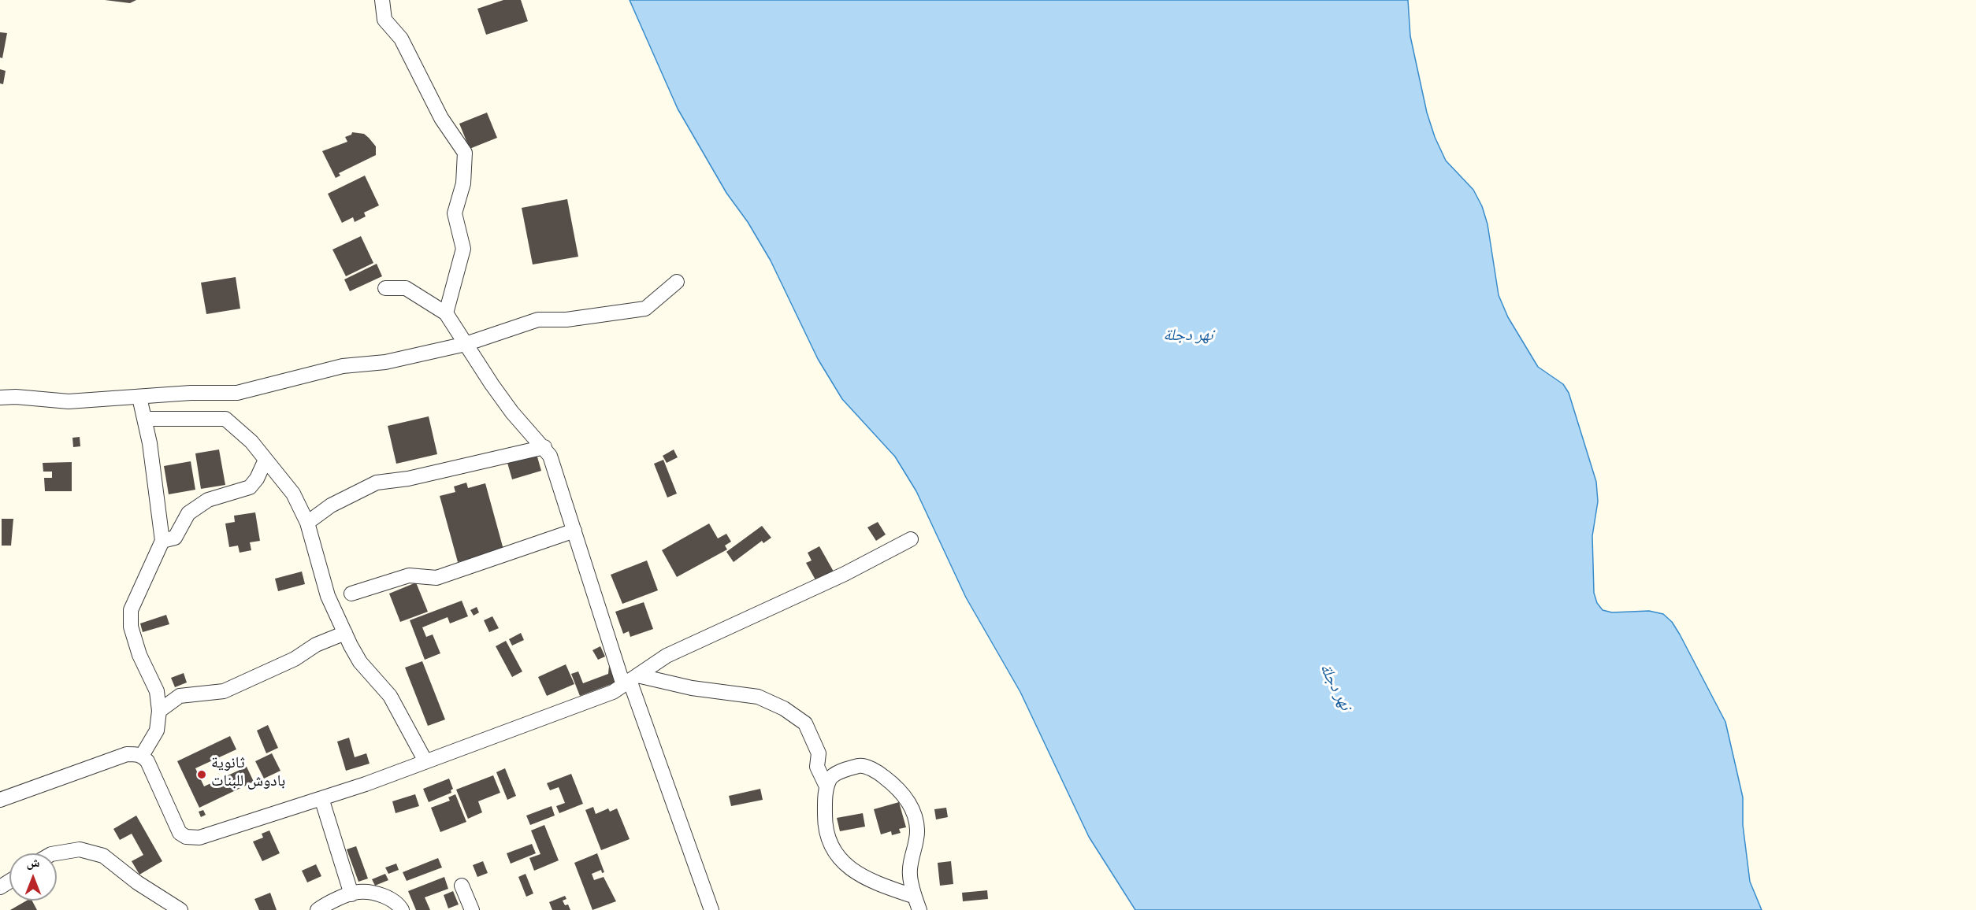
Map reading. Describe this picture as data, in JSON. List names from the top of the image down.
{
  "water": ["نهر دجلة"],
  "places": ["ثانوية بادوش للبنات"],
  "north": "top"
}
